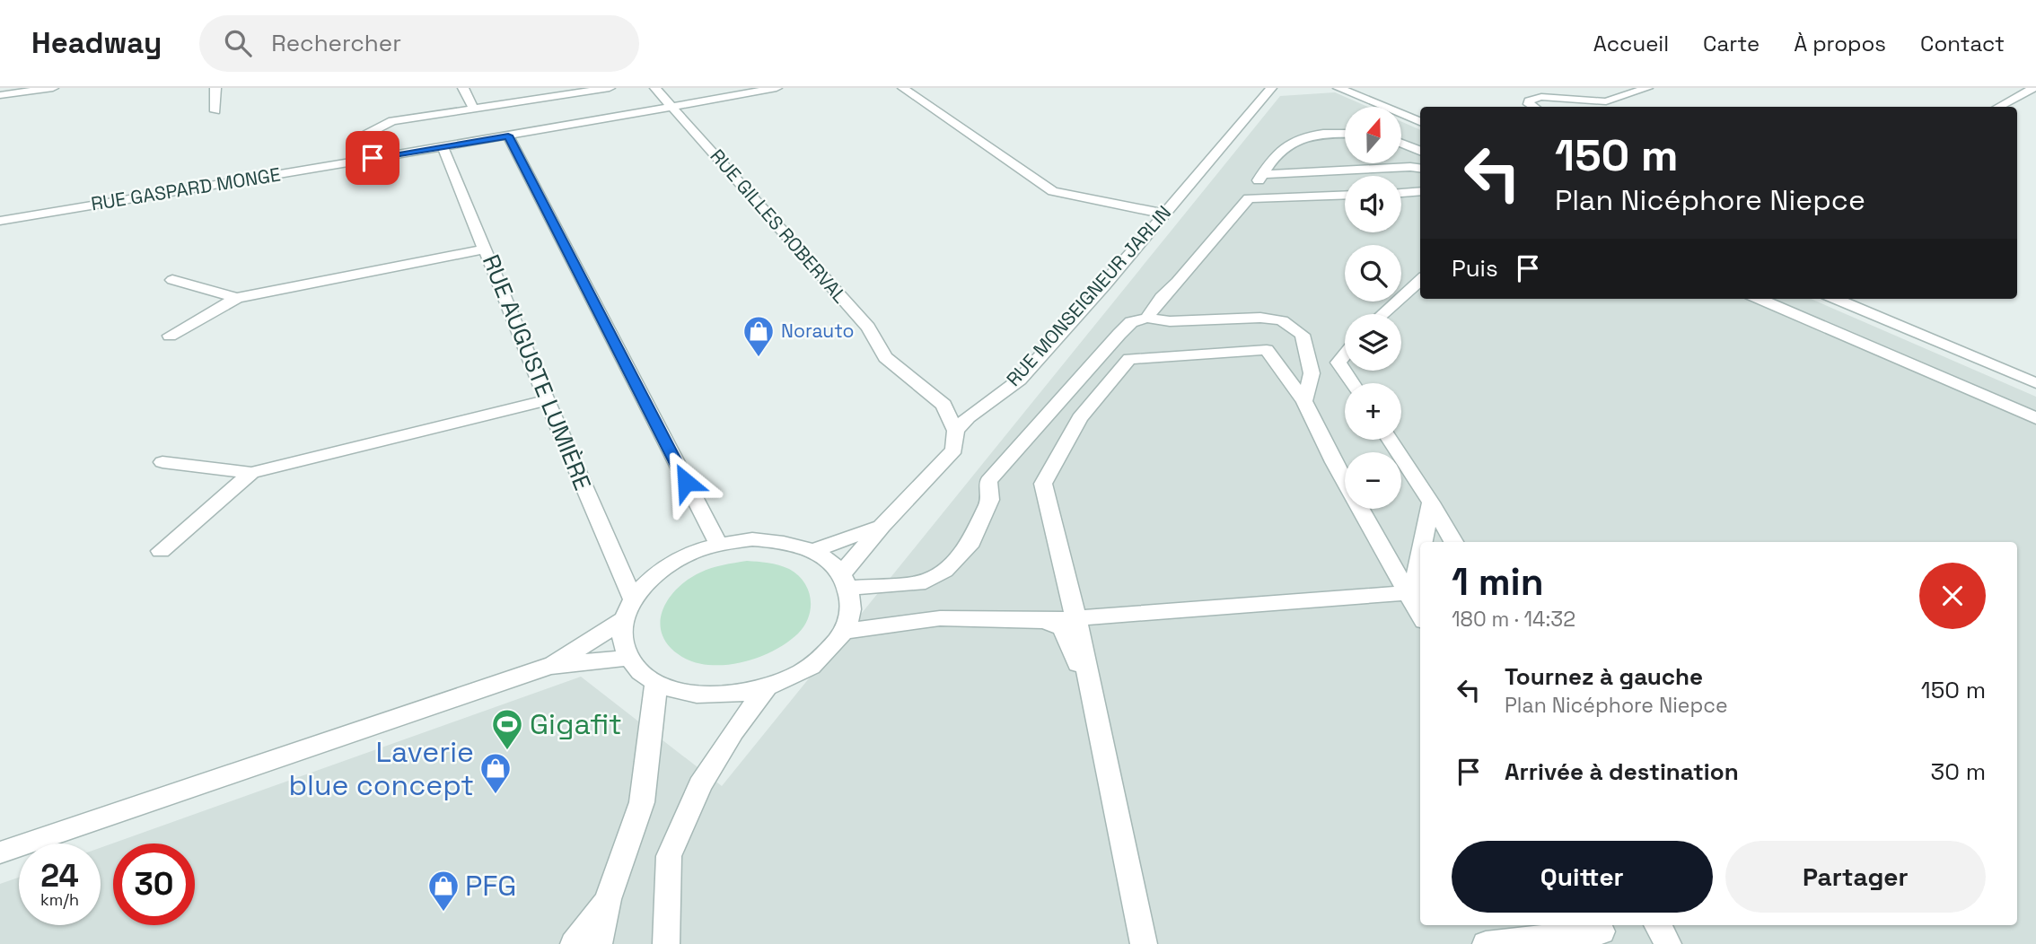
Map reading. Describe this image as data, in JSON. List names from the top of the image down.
{
  "streets": {
    "street": [
      "RUE GASPARD MONGE",
      "RUE GILLES ROBERVAL",
      "RUE MONSEIGNEUR JARLIN",
      "RUE AUGUSTE LUMIÈRE"
    ]
  },
  "crossings": [
    ["RUE GASPARD MONGE", "RUE GILLES ROBERVAL"],
    ["RUE GASPARD MONGE", "RUE AUGUSTE LUMIÈRE"],
    ["RUE GILLES ROBERVAL", "RUE MONSEIGNEUR JARLIN"],
    ["RUE MONSEIGNEUR JARLIN", "RUE AUGUSTE LUMIÈRE"]
  ],
  "places": {
    "shop": ["Norauto", "Laverie blue concept", "PFG"],
    "sports": ["Gigafit"]
  },
  "north": "top",
  "page": {
    "header": "Headway",
    "search": "Rechercher",
    "nav": [
      "Accueil",
      "Carte",
      "À propos",
      "Contact"
    ],
    "map_buttons": ["+", "−"],
    "turn": ["150 m", "Plan Nicéphore Niepce"],
    "then": "Puis",
    "heading": ["1 min", "180 m · 14:32"],
    "list": [
      {
        "name": "Tournez à gauche",
        "note": "Plan Nicéphore Niepce",
        "value": "150 m"
      },
      {
        "name": "Arrivée à destination",
        "value": "30 m"
      }
    ],
    "buttons": ["Quitter", "Partager"],
    "speed": "24 km/h",
    "limit": "30"
  }
}
